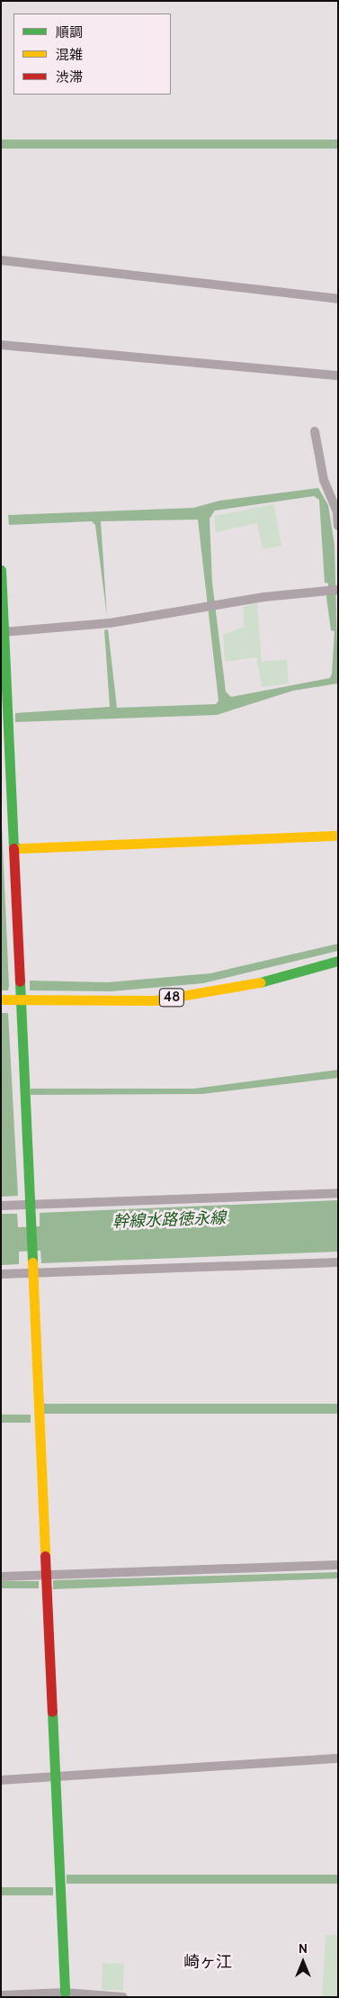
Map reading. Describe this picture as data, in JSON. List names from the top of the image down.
{
  "streets": {
    "street": ["48"]
  },
  "districts": ["崎ヶ江"],
  "water": ["幹線水路徳永線"],
  "legend": ["順調", "混雑", "渋滞"],
  "north": "top"
}
